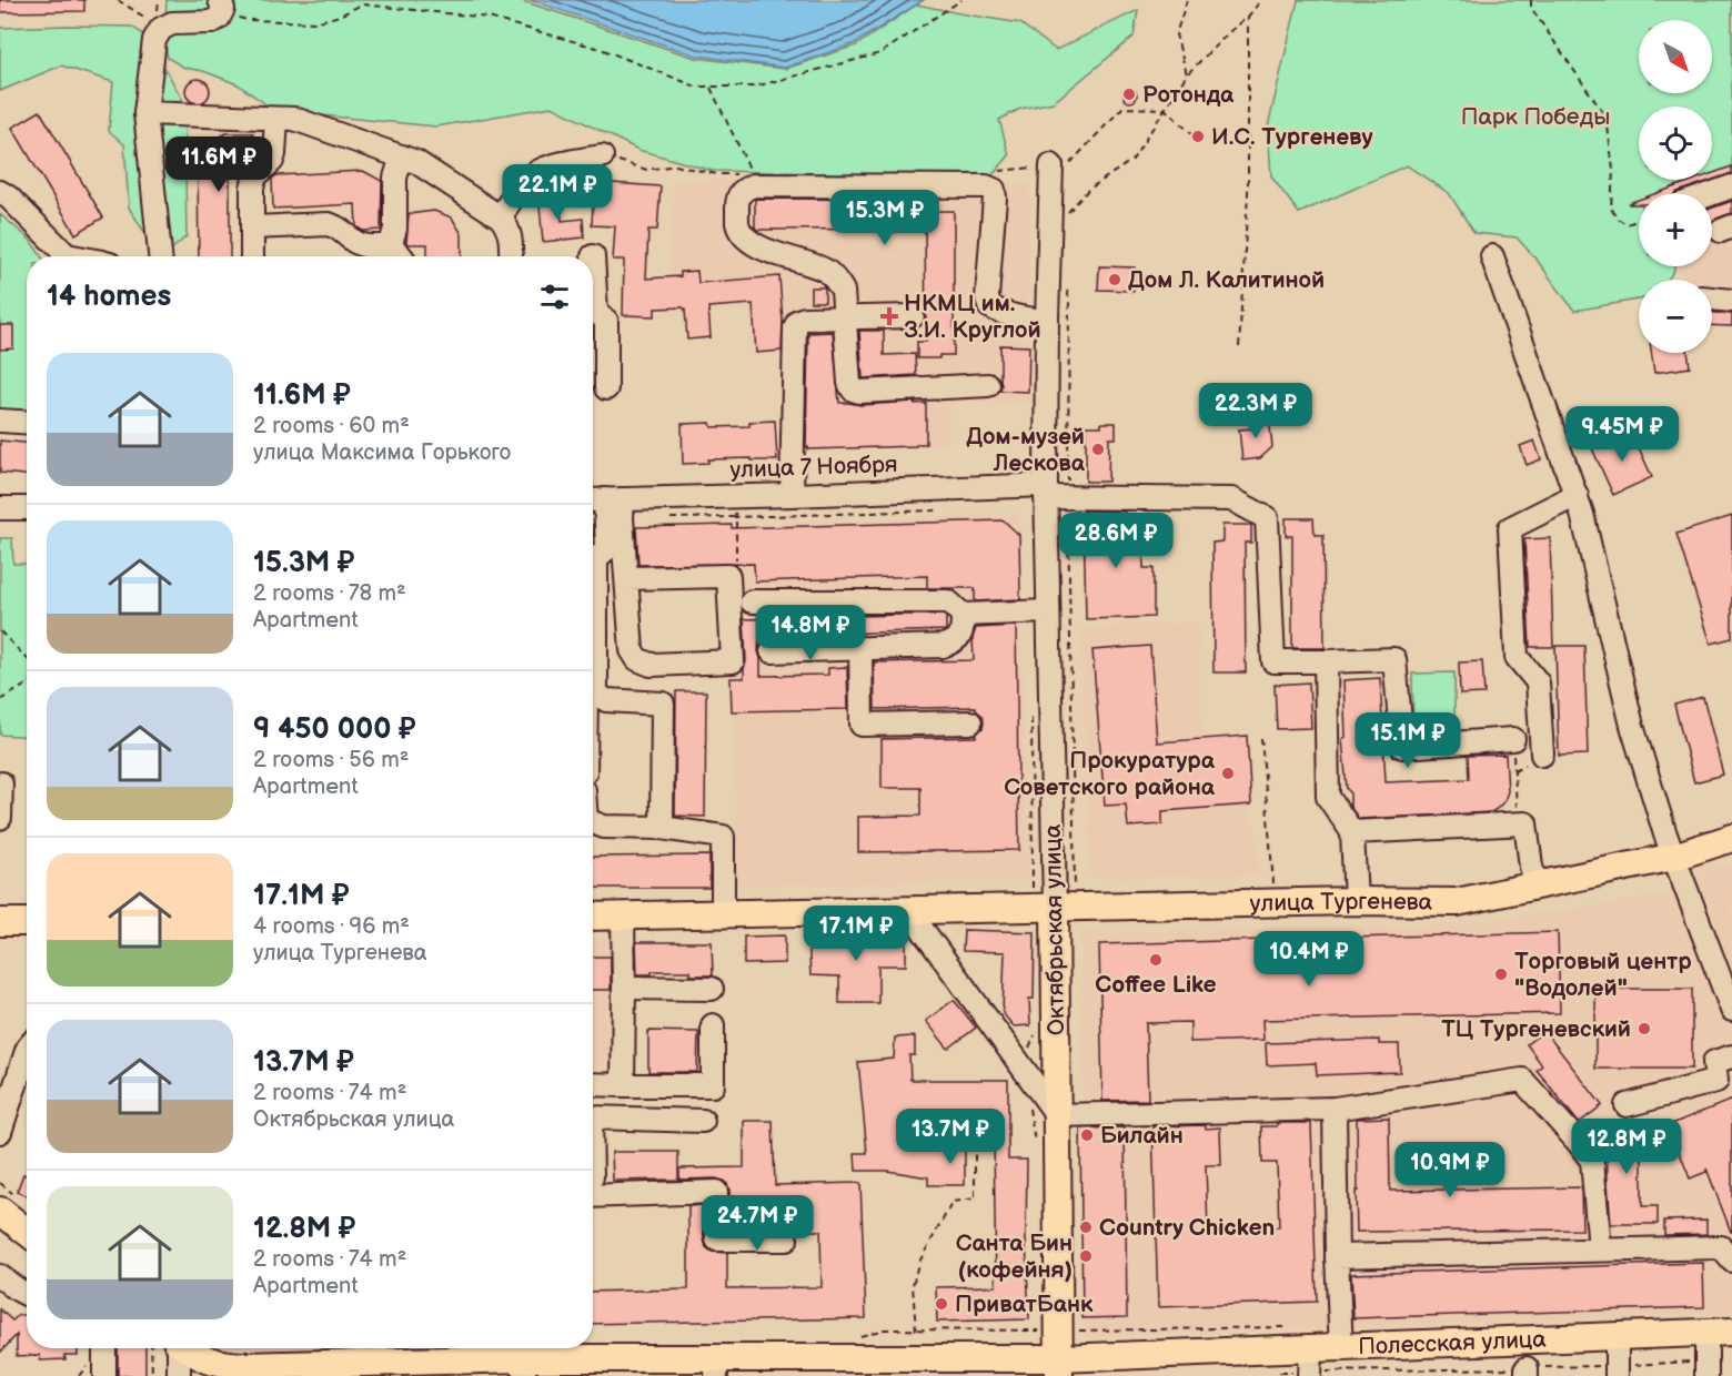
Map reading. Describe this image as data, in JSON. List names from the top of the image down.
{
  "streets": {
    "main road": ["улица Тургенева", "Октябрьская улица", "Полесская улица"],
    "street": ["улица 7 Ноября"]
  },
  "crossings": [
    ["улица 7 Ноября", "Октябрьская улица"],
    ["улица Тургенева", "Октябрьская улица"],
    ["Октябрьская улица", "Полесская улица"]
  ],
  "parks": ["Парк Победы"],
  "places": {
    "other": [
      "Ротонда",
      "И.С. Тургеневу",
      "Дом Л. Калитиной",
      "Дом-музей Лескова",
      "Прокуратура Советского района",
      "Coffee Like",
      "Торговый центр \"Водолей\"",
      "ТЦ Тургеневский",
      "Билайн",
      "Country Chicken",
      "Санта Бин (кофейня)",
      "ПриватБанк"
    ],
    "health": ["НКМЦ им. З.И. Круглой"]
  },
  "north": "bottom right",
  "page": {
    "map_buttons": ["+", "−"],
    "price": [
      "11.6M ₽",
      "22.1M ₽",
      "15.3M ₽",
      "22.3M ₽",
      "9.45M ₽",
      "28.6M ₽",
      "14.8M ₽",
      "15.1M ₽",
      "17.1M ₽",
      "10.4M ₽",
      "13.7M ₽",
      "12.8M ₽",
      "10.9M ₽",
      "24.7M ₽"
    ],
    "heading": "14 homes",
    "list": [
      {
        "name": "11.6M ₽",
        "note": "2 rooms · 60 m² · улица Максима Горького"
      },
      {
        "name": "15.3M ₽",
        "note": "2 rooms · 78 m² · Apartment"
      },
      {
        "name": "9 450 000 ₽",
        "note": "2 rooms · 56 m² · Apartment"
      },
      {
        "name": "17.1M ₽",
        "note": "4 rooms · 96 m² · улица Тургенева"
      },
      {
        "name": "13.7M ₽",
        "note": "2 rooms · 74 m² · Октябрьская улица"
      },
      {
        "name": "12.8M ₽",
        "note": "2 rooms · 74 m² · Apartment"
      }
    ]
  }
}
